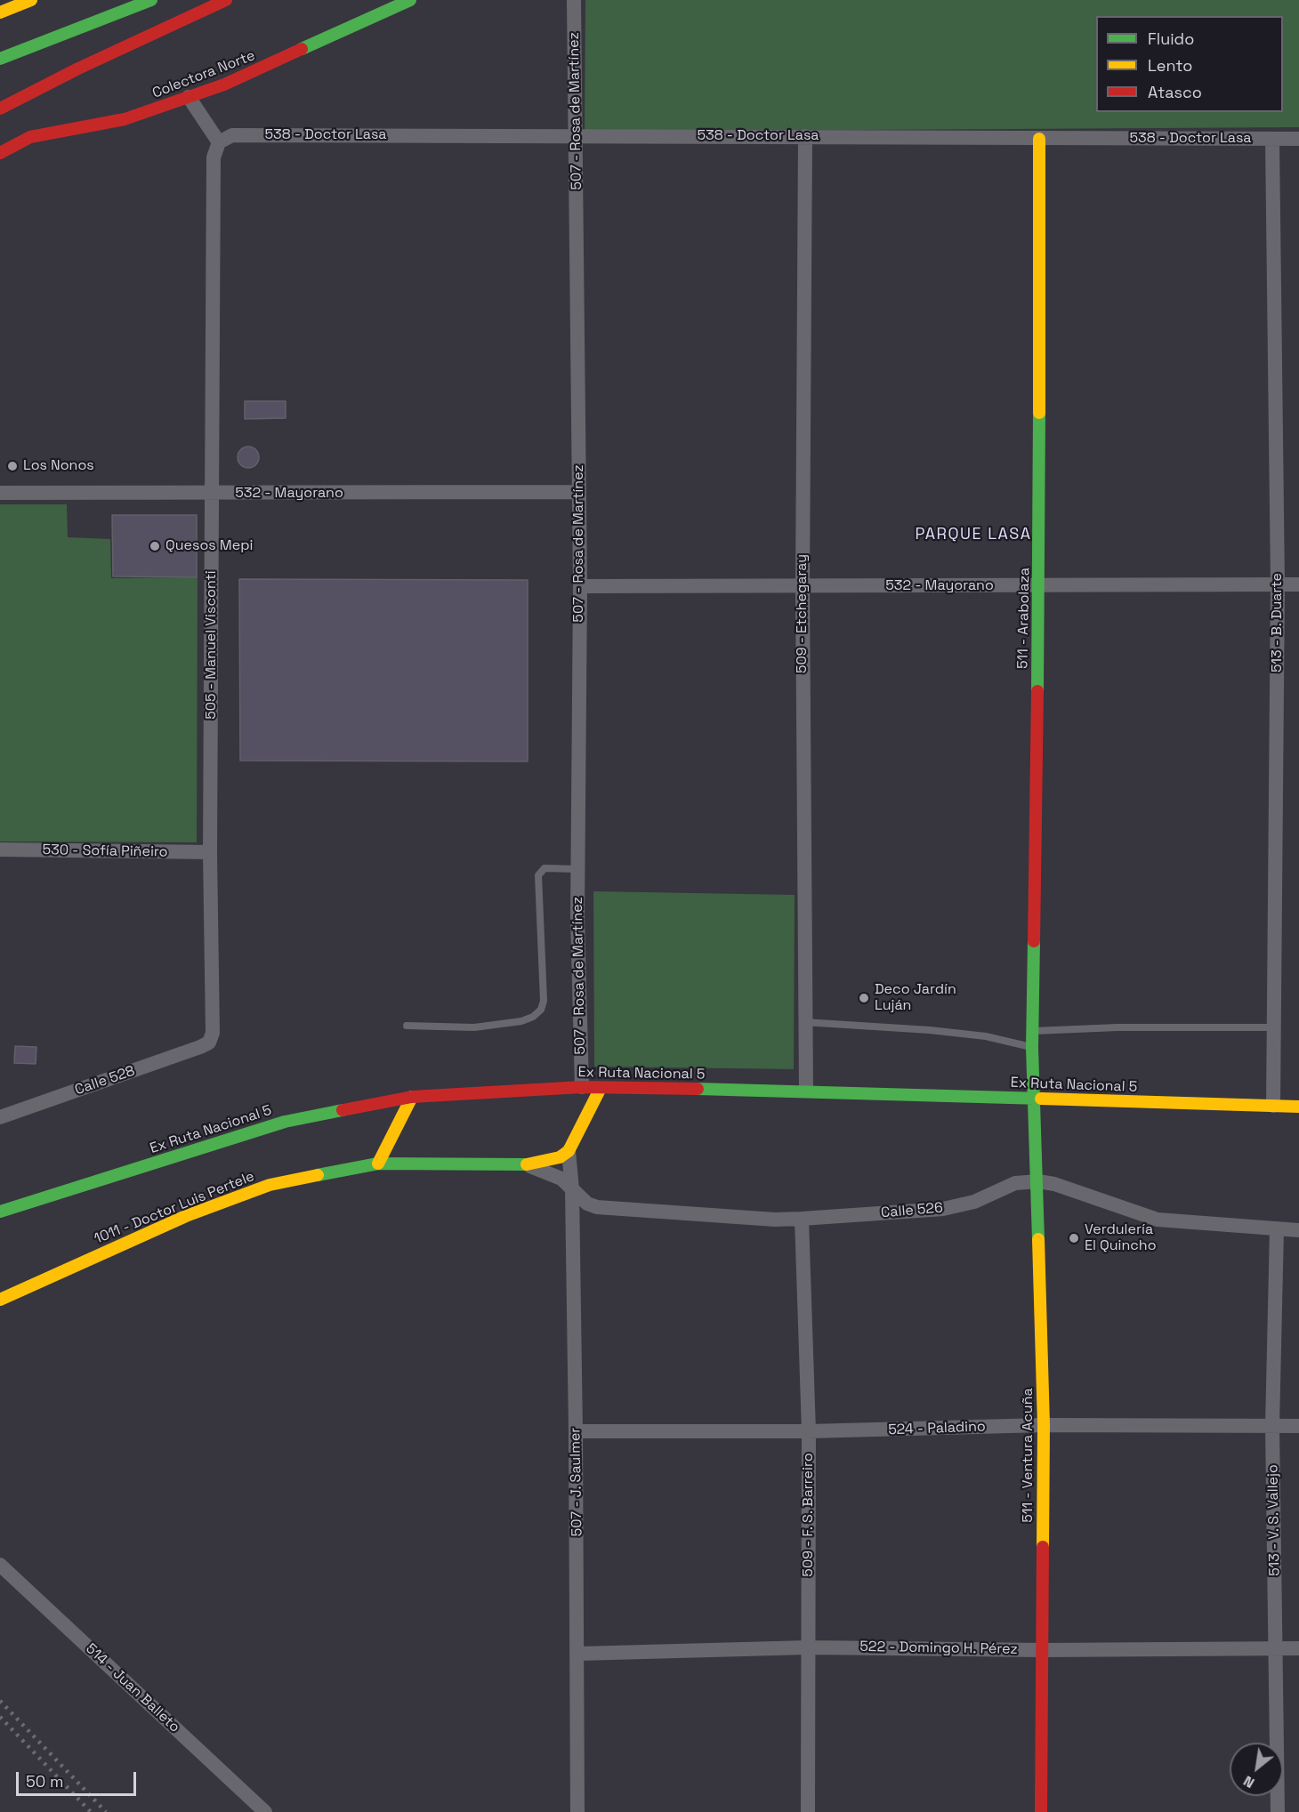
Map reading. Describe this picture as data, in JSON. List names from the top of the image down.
{
  "streets": {
    "main road": [
      "Colectora Norte",
      "511 - Arabolaza",
      "Ex Ruta Nacional 5",
      "1011 - Doctor Luis Pertele",
      "511 - Ventura Acuña"
    ],
    "street": [
      "507 - Rosa de Martínez",
      "538 - Doctor Lasa",
      "532 - Mayorano",
      "509 - Etchegaray",
      "513 - B. Duarte",
      "505 - Manuel Visconti",
      "530 - Sofía Piñeiro",
      "Calle 528",
      "Calle 526",
      "524 - Paladino",
      "507 - J. Saulmer",
      "509 - F. S. Barreiro",
      "513 - V. S. Vallejo",
      "522 - Domingo H. Pérez",
      "514 - Juan Balleto"
    ]
  },
  "crossings": [
    ["507 - Rosa de Martínez", "538 - Doctor Lasa"],
    ["507 - Rosa de Martínez", "532 - Mayorano"],
    ["507 - Rosa de Martínez", "Ex Ruta Nacional 5"],
    ["538 - Doctor Lasa", "509 - Etchegaray"],
    ["538 - Doctor Lasa", "511 - Arabolaza"],
    ["538 - Doctor Lasa", "513 - B. Duarte"],
    ["538 - Doctor Lasa", "505 - Manuel Visconti"],
    ["532 - Mayorano", "509 - Etchegaray"],
    ["532 - Mayorano", "511 - Arabolaza"],
    ["532 - Mayorano", "513 - B. Duarte"],
    ["532 - Mayorano", "505 - Manuel Visconti"],
    ["509 - Etchegaray", "Ex Ruta Nacional 5"],
    ["511 - Arabolaza", "Ex Ruta Nacional 5"],
    ["511 - Arabolaza", "511 - Ventura Acuña"],
    ["513 - B. Duarte", "Ex Ruta Nacional 5"],
    ["505 - Manuel Visconti", "530 - Sofía Piñeiro"],
    ["505 - Manuel Visconti", "Calle 528"],
    ["Ex Ruta Nacional 5", "511 - Ventura Acuña"],
    ["1011 - Doctor Luis Pertele", "Calle 526"],
    ["1011 - Doctor Luis Pertele", "507 - J. Saulmer"],
    ["Calle 526", "511 - Ventura Acuña"],
    ["Calle 526", "507 - J. Saulmer"],
    ["Calle 526", "509 - F. S. Barreiro"],
    ["Calle 526", "513 - V. S. Vallejo"],
    ["524 - Paladino", "511 - Ventura Acuña"],
    ["524 - Paladino", "507 - J. Saulmer"],
    ["524 - Paladino", "509 - F. S. Barreiro"],
    ["524 - Paladino", "513 - V. S. Vallejo"],
    ["511 - Ventura Acuña", "522 - Domingo H. Pérez"],
    ["507 - J. Saulmer", "522 - Domingo H. Pérez"],
    ["509 - F. S. Barreiro", "522 - Domingo H. Pérez"],
    ["513 - V. S. Vallejo", "522 - Domingo H. Pérez"]
  ],
  "districts": ["PARQUE LASA"],
  "places": [
    "Los Nonos",
    "Quesos Mepi",
    "Deco Jardín Luján",
    "Verdulería El Quincho"
  ],
  "legend": ["Fluido", "Lento", "Atasco"],
  "scale_bar": "50 m",
  "north": "bottom left"
}
